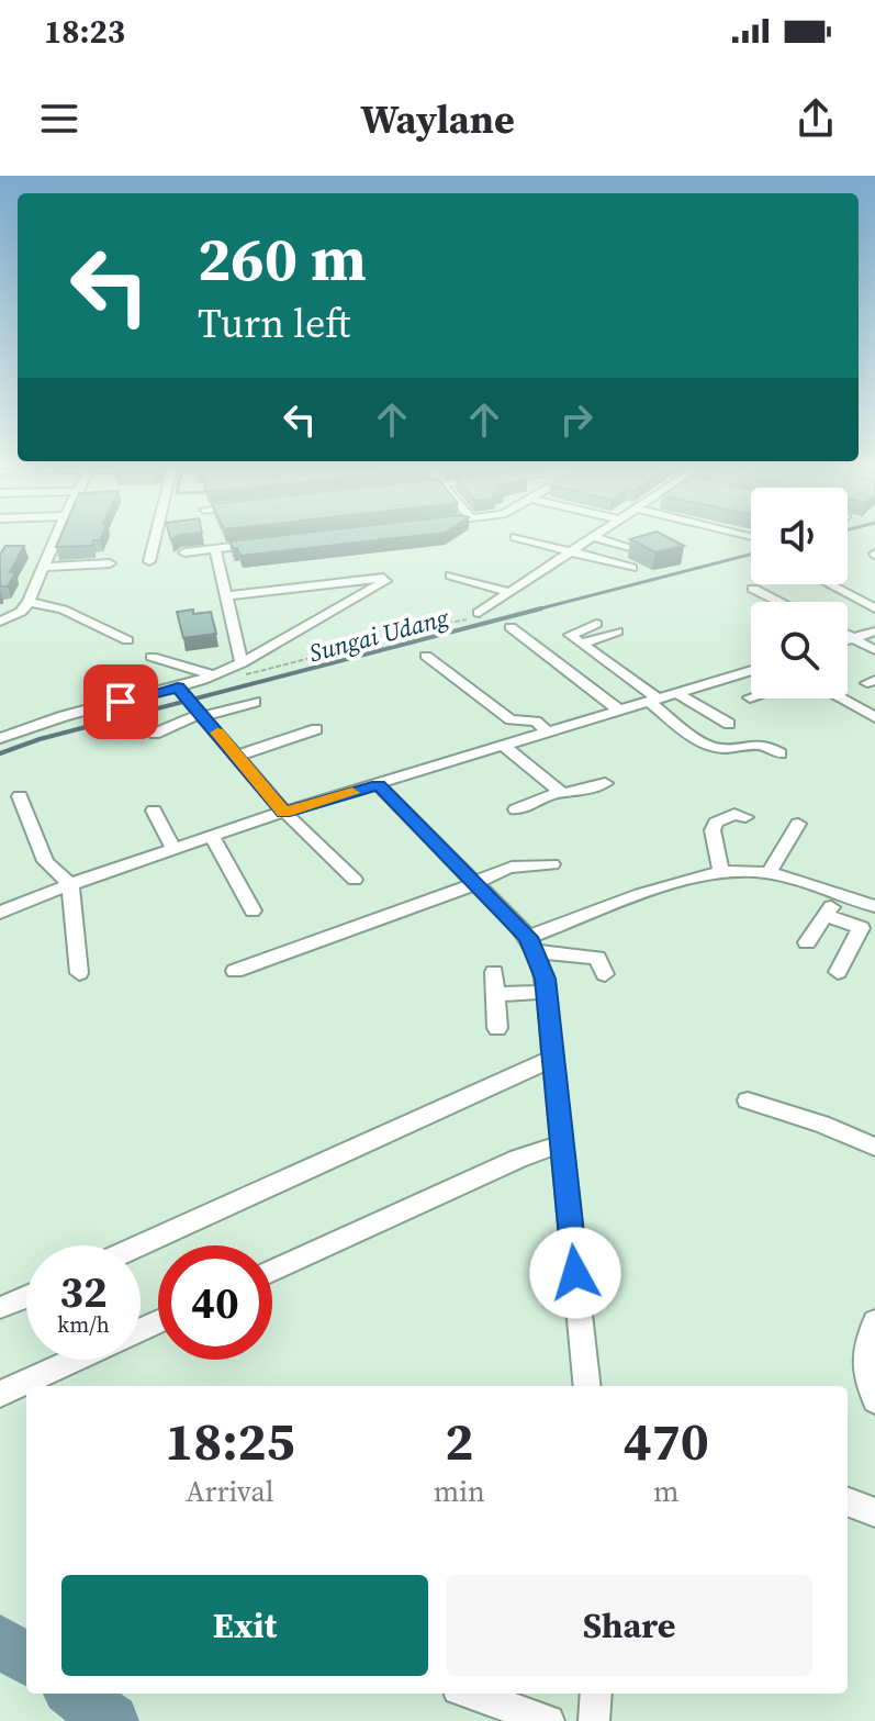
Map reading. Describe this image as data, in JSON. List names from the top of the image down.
{
  "water": ["Sungai Udang"],
  "page": {
    "status": "18:23",
    "header": "Waylane",
    "turn": ["260 m", "Turn left"],
    "speed": "32 km/h",
    "limit": "40",
    "eta": [
      "18:25",
      "Arrival",
      "2",
      "min",
      "470",
      "m"
    ],
    "buttons": ["Exit", "Share"]
  }
}
